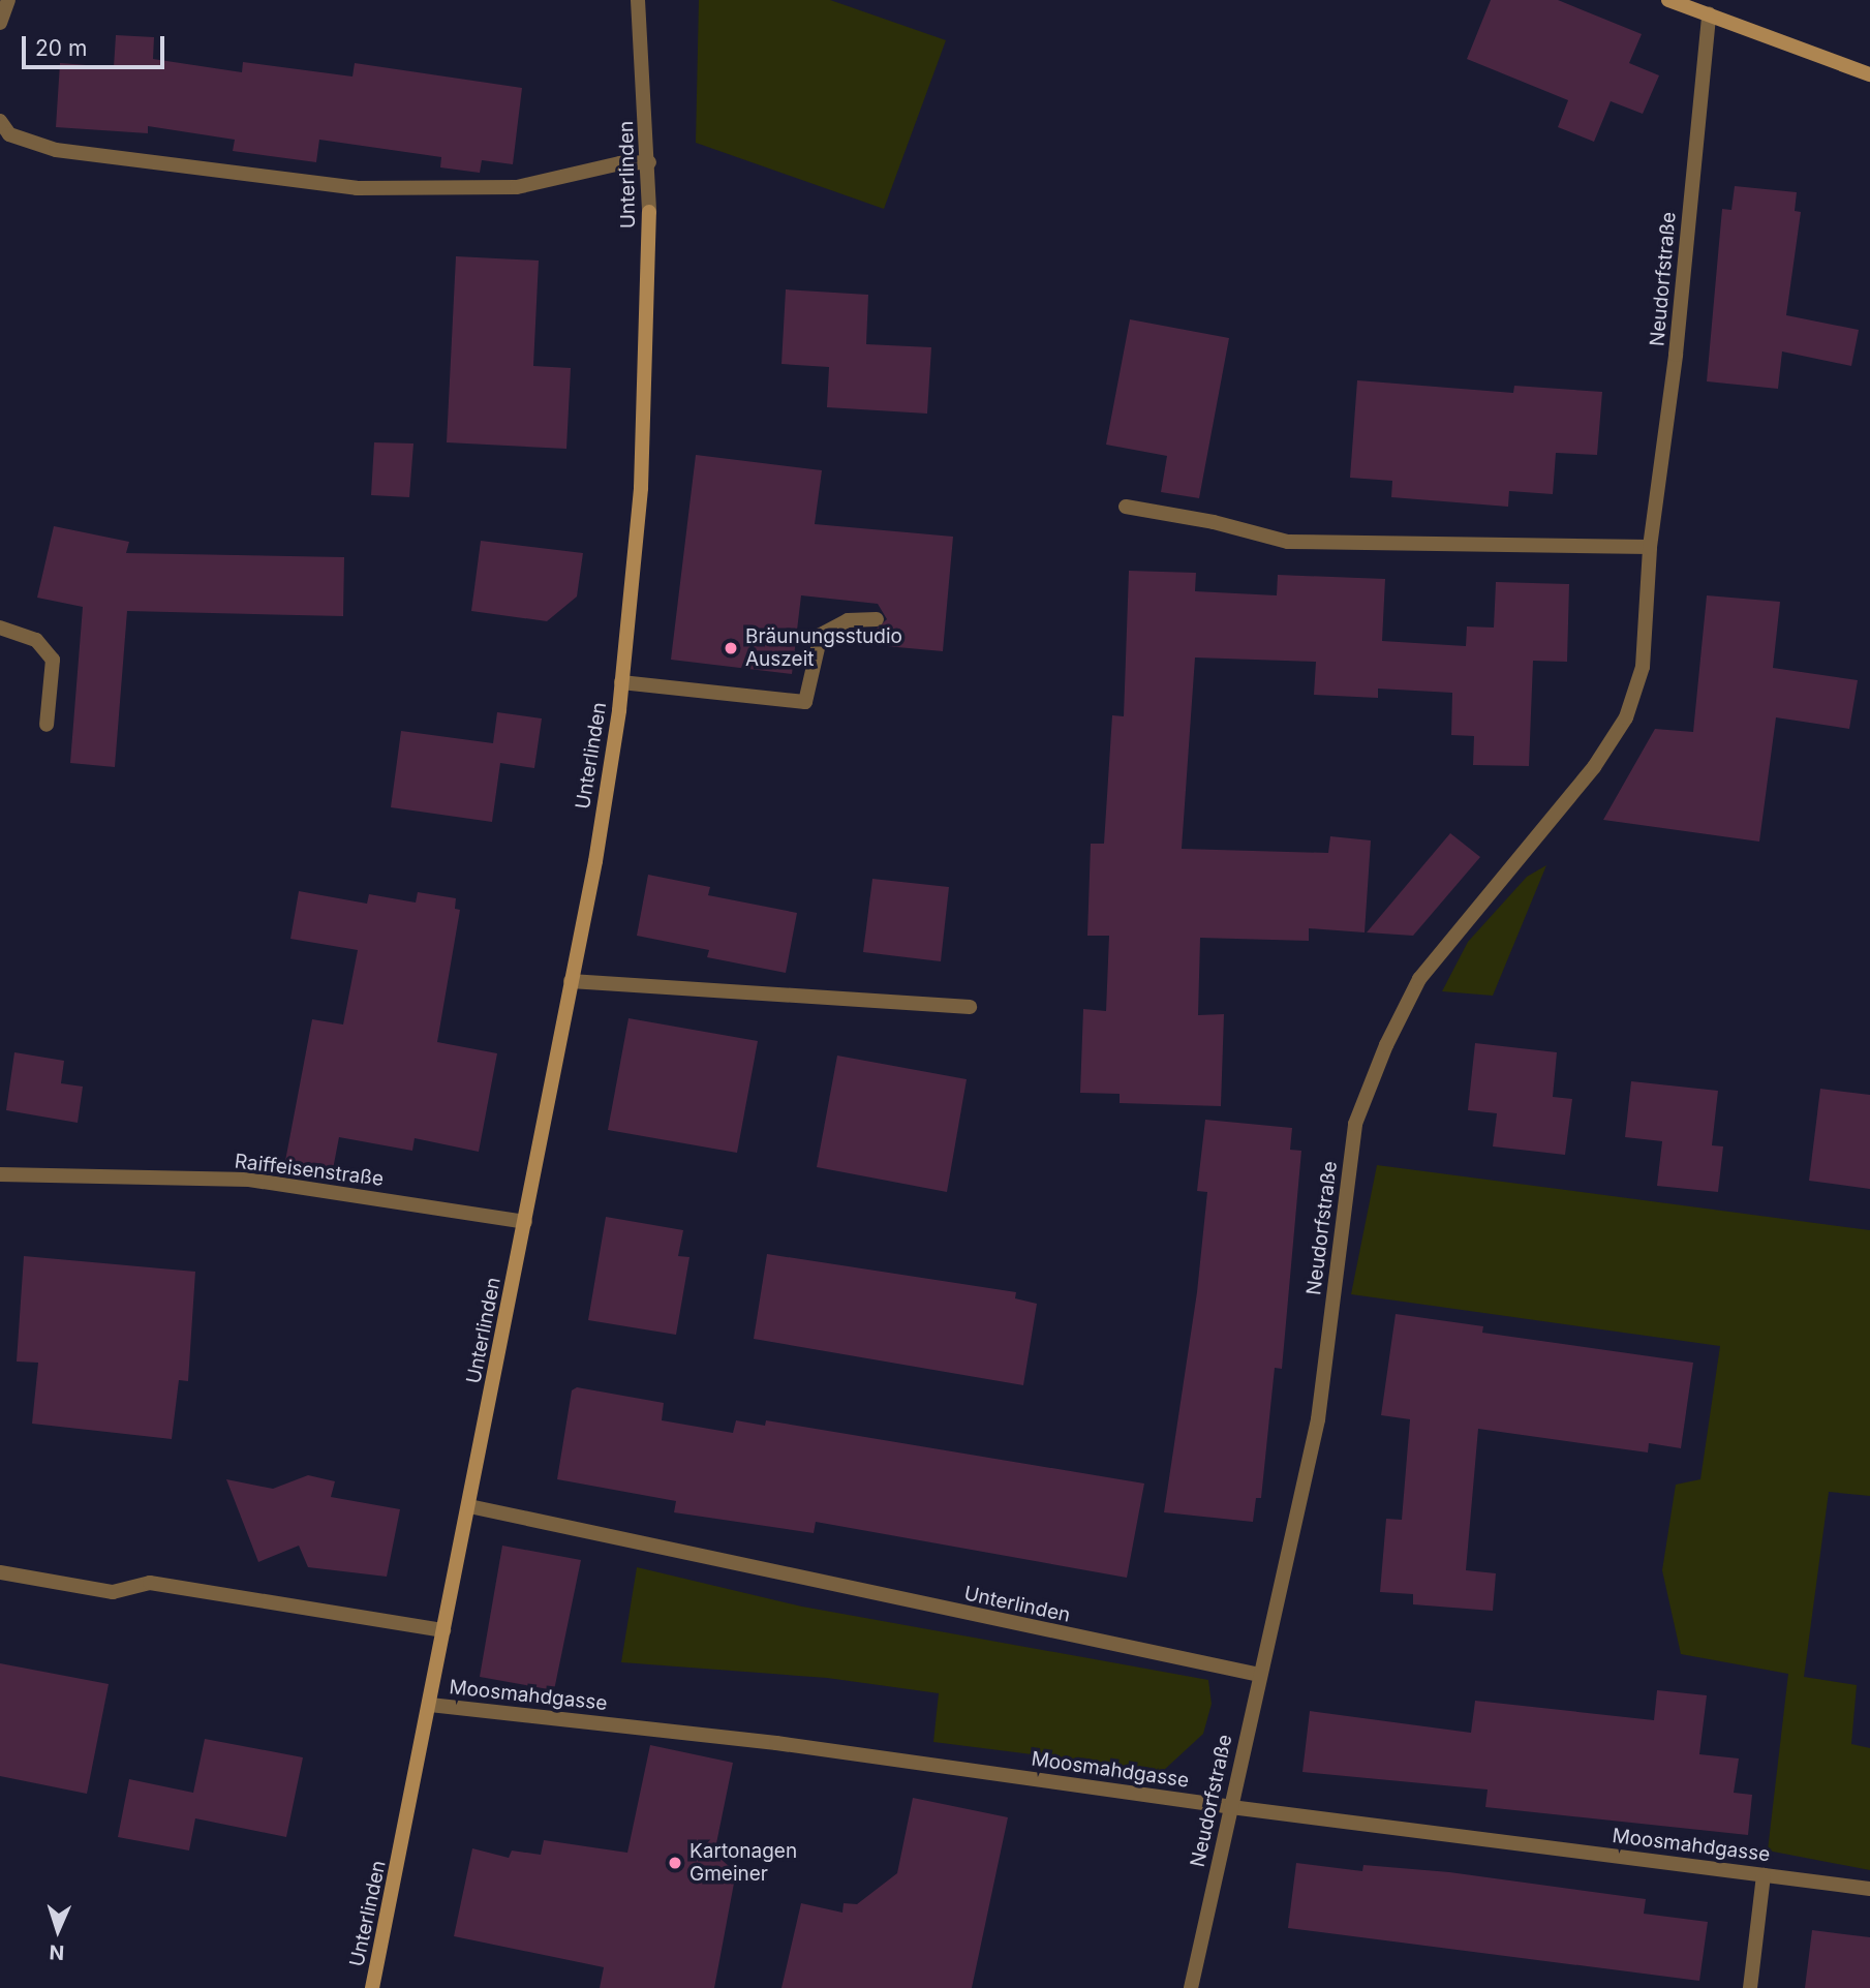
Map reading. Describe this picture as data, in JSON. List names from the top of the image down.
{
  "streets": {
    "main road": ["Unterlinden"],
    "street": ["Neudorfstraße", "Raiffeisenstraße", "Moosmahdgasse"]
  },
  "crossings": [
    ["Unterlinden", "Neudorfstraße"],
    ["Unterlinden", "Raiffeisenstraße"],
    ["Unterlinden", "Moosmahdgasse"],
    ["Neudorfstraße", "Moosmahdgasse"]
  ],
  "places": ["Bräunungsstudio Auszeit", "Kartonagen Gmeiner"],
  "scale_bar": "20 m",
  "north": "bottom"
}
